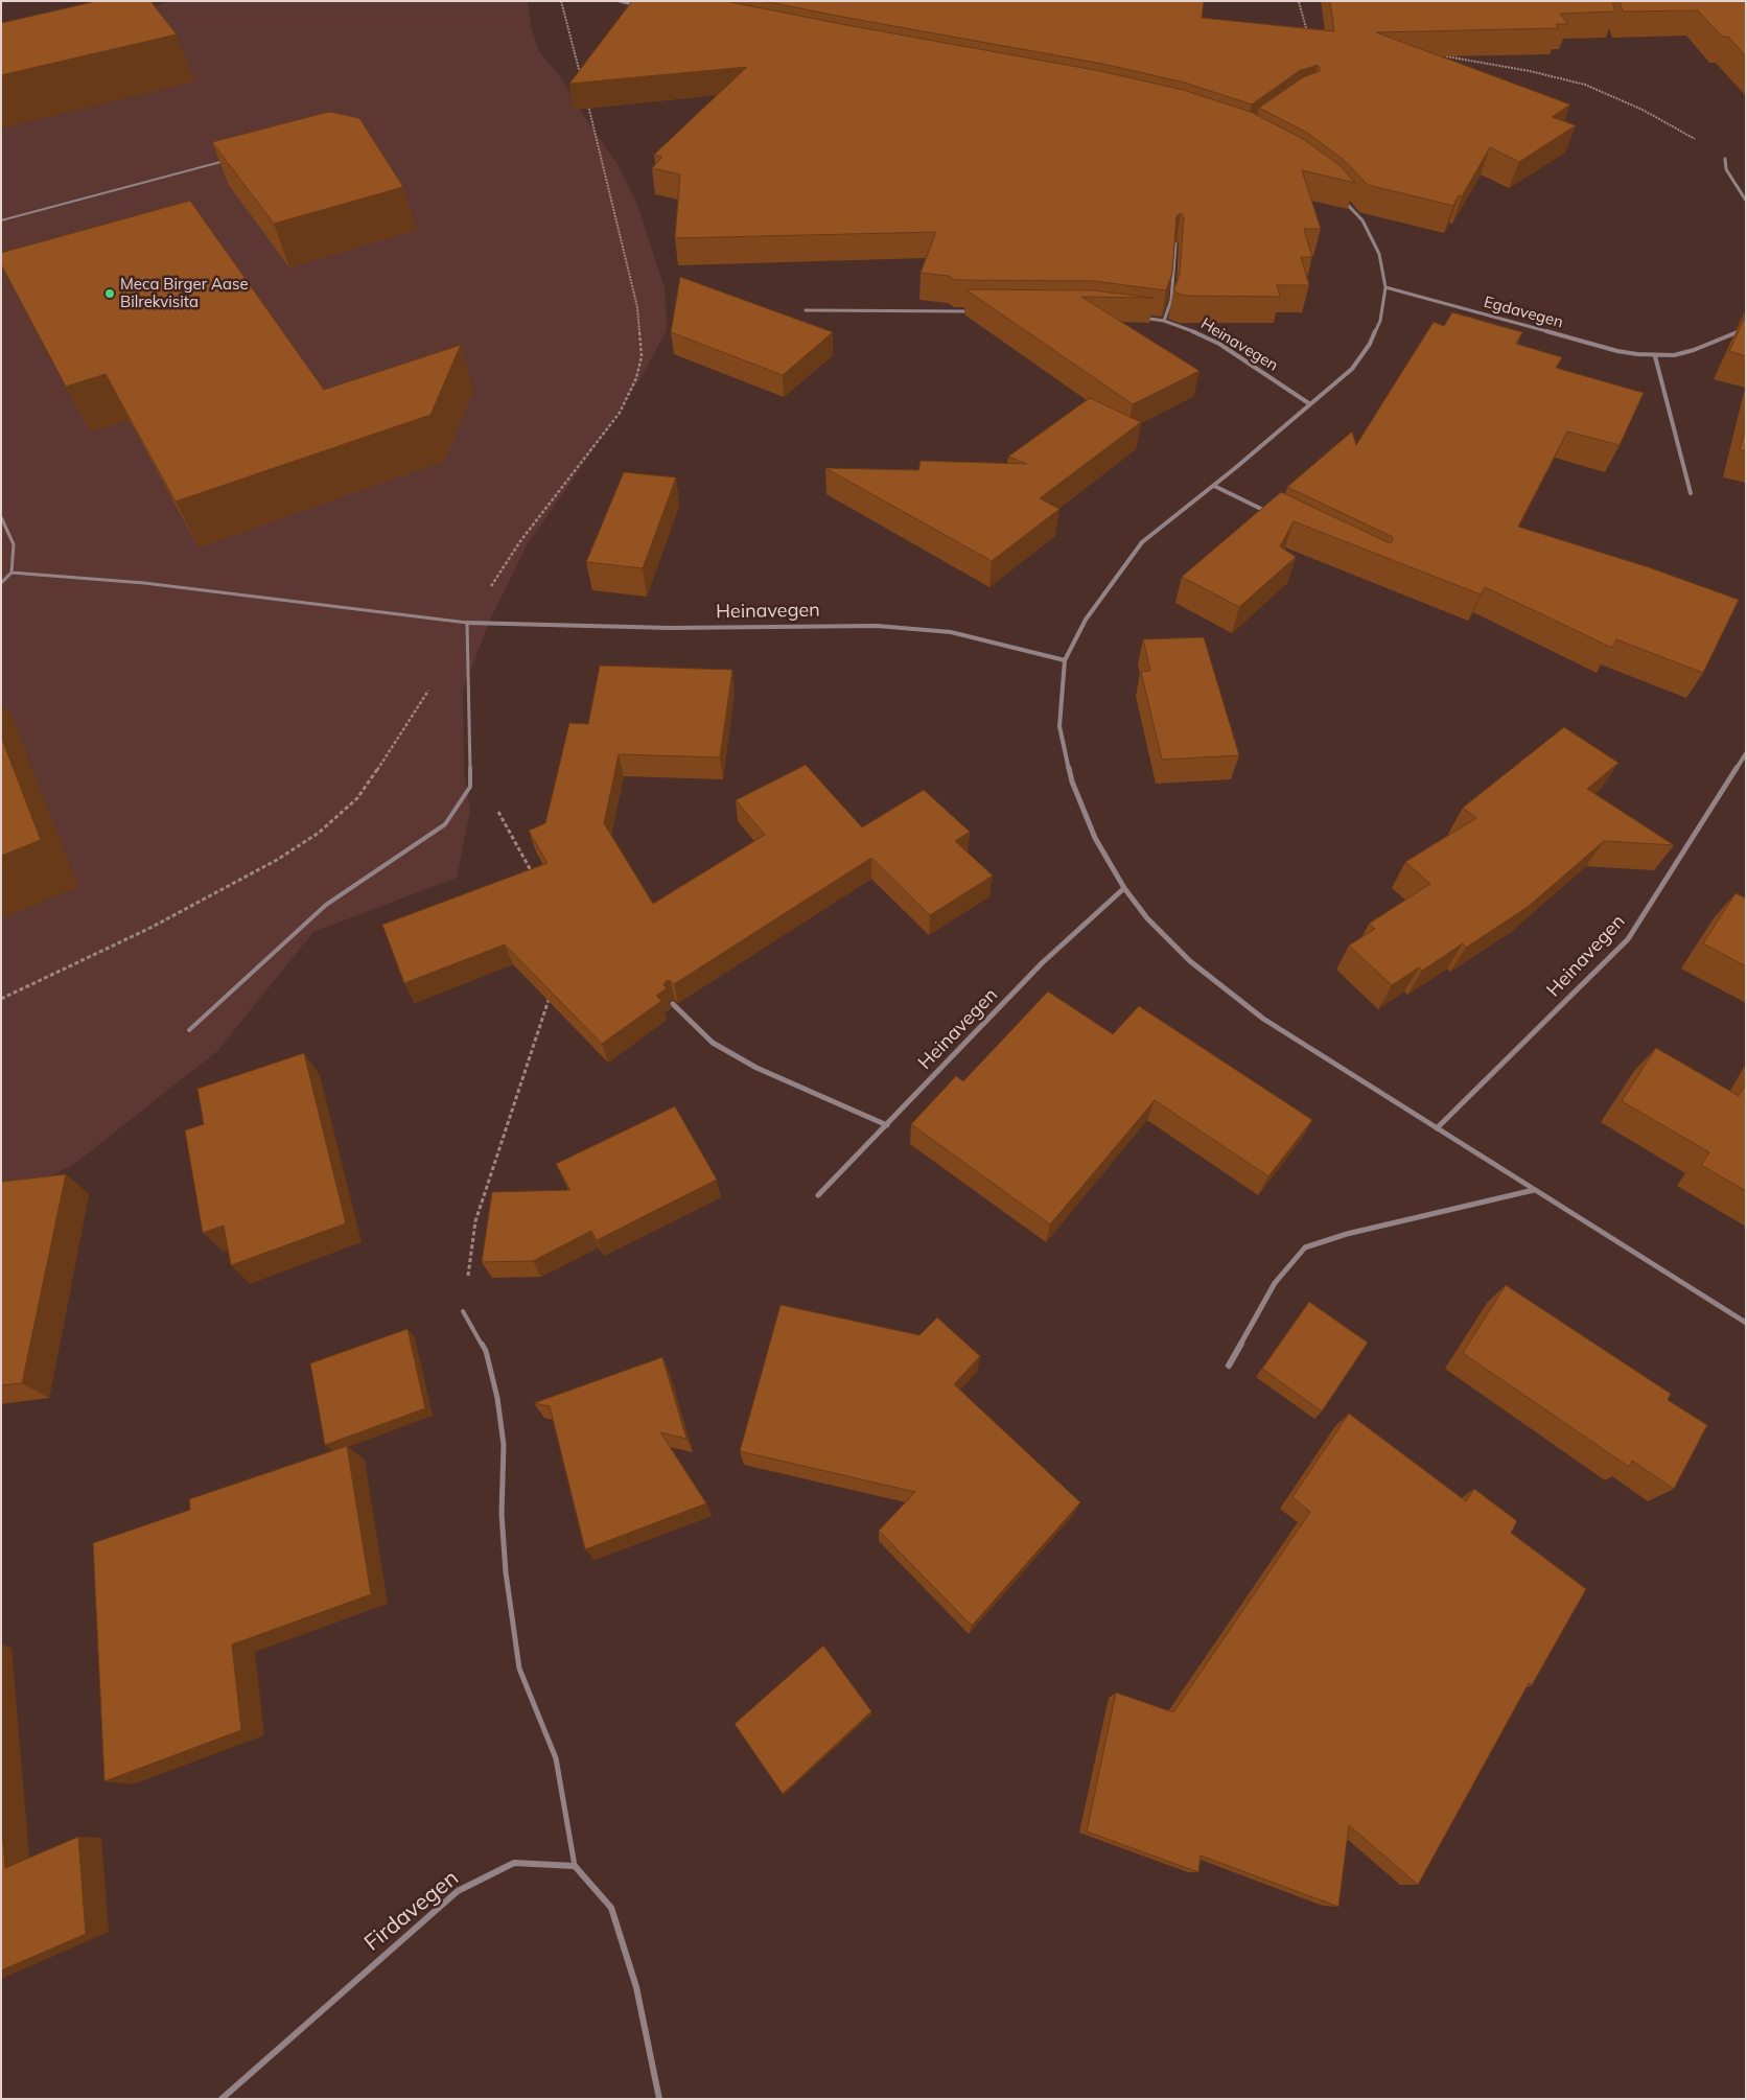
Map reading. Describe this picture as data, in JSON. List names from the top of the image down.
{
  "streets": {
    "street": ["Egdavegen", "Heinavegen", "Firdavegen"]
  },
  "places": ["Meca Birger Aase Bilrekvisita"]
}
